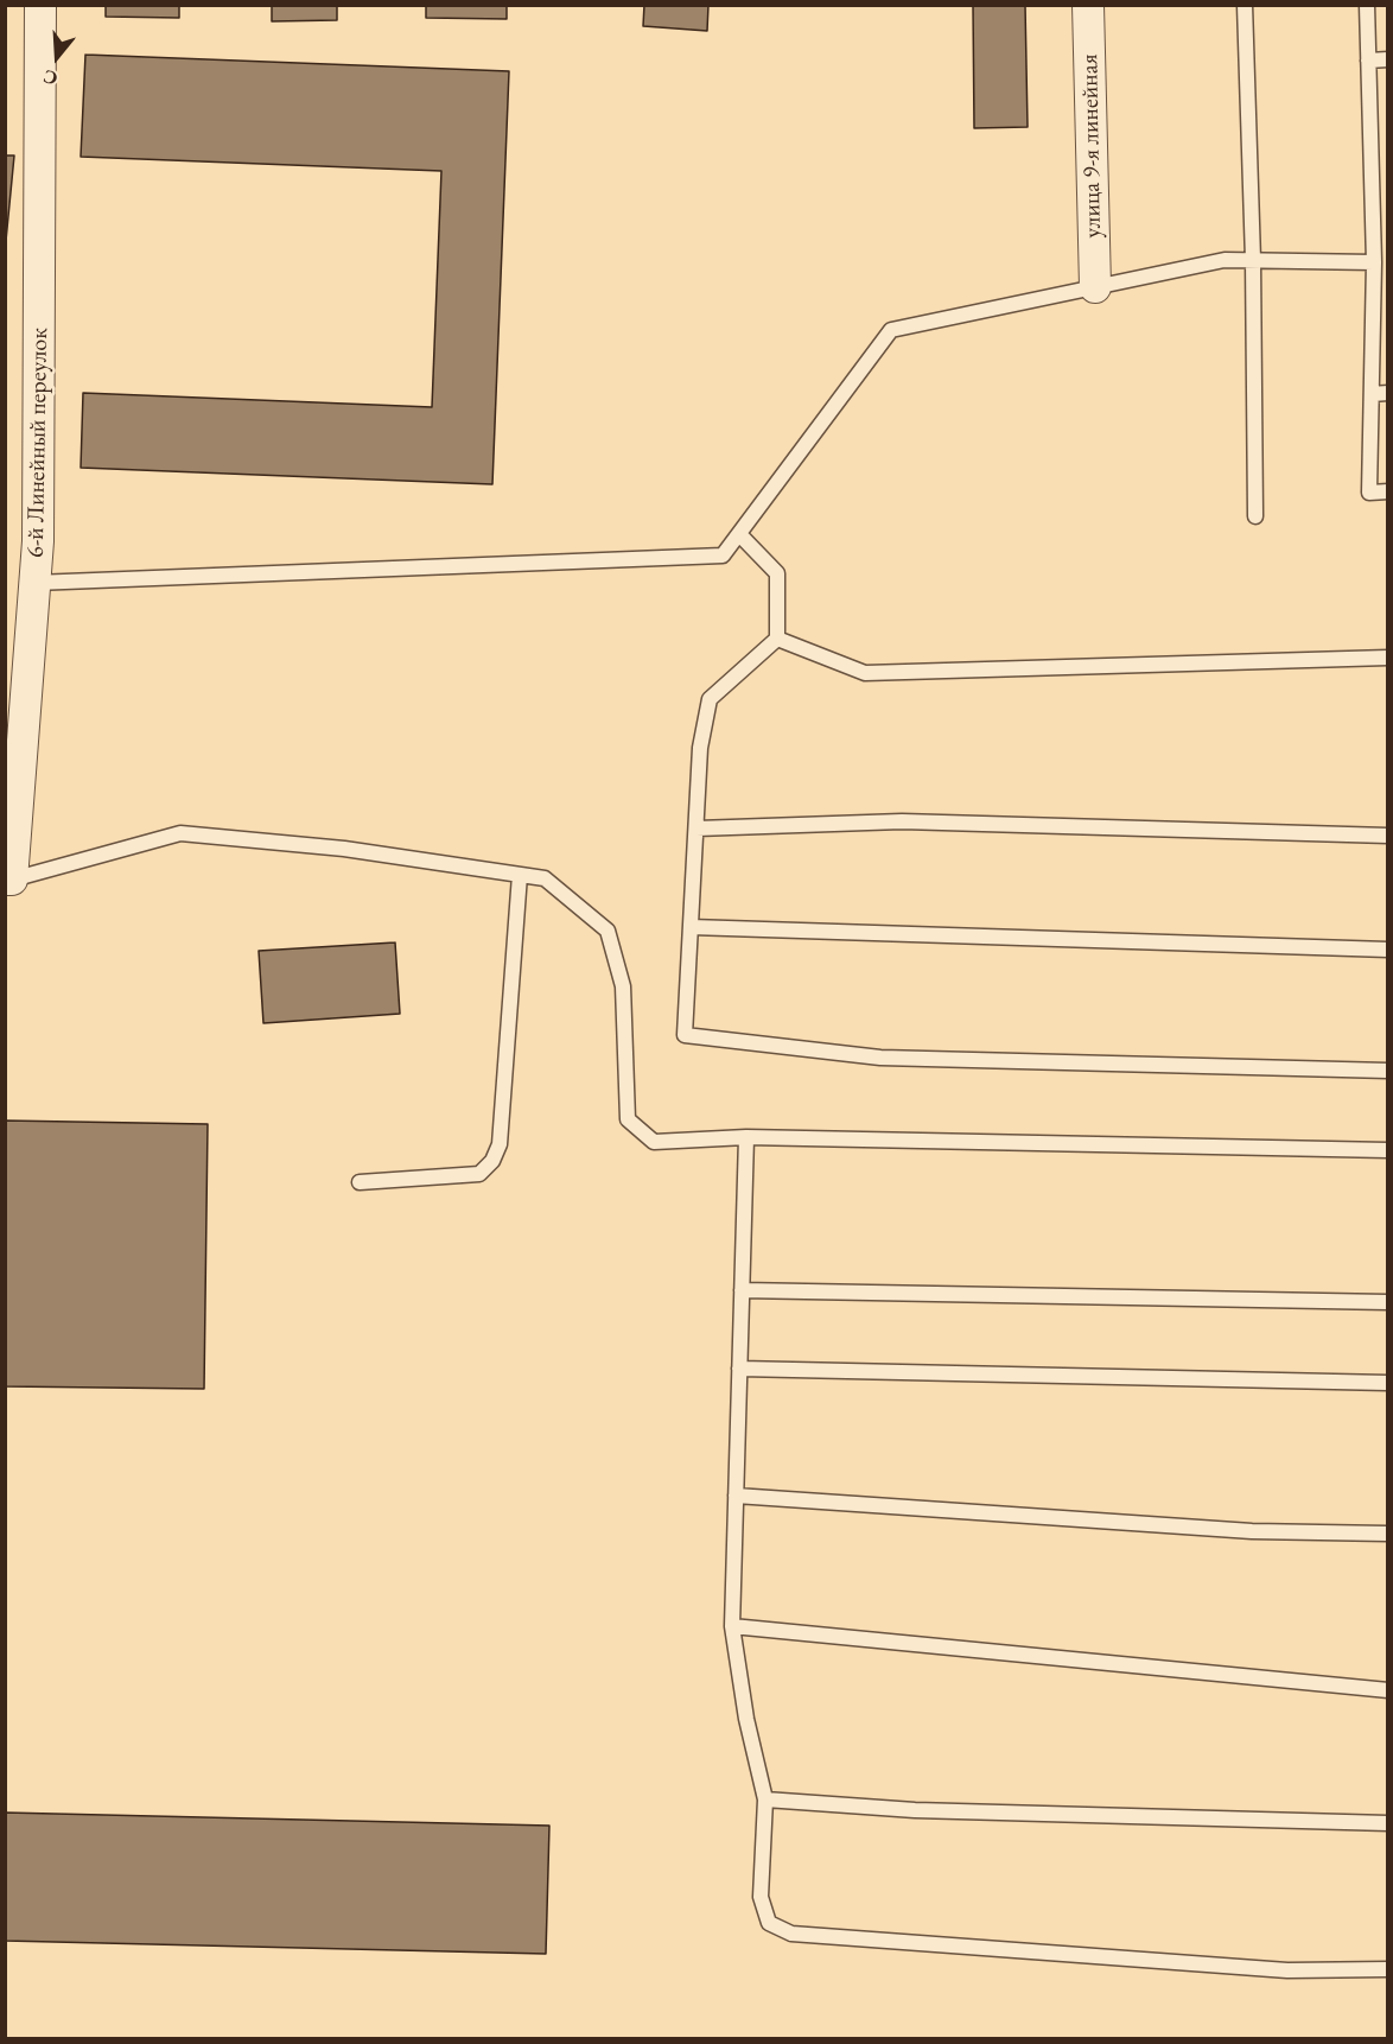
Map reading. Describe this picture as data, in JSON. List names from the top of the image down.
{
  "streets": {
    "street": ["улица 9-я линейная", "6-й Линейный переулок"]
  },
  "north": "bottom"
}
